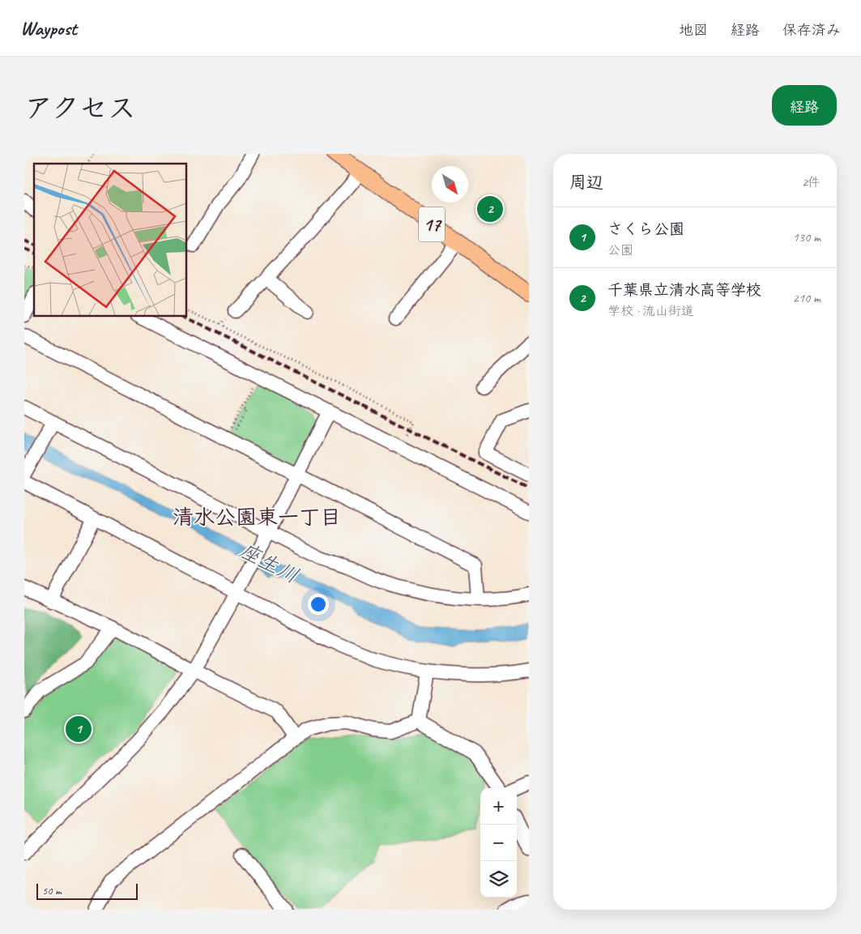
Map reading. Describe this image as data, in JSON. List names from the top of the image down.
{
  "streets": {
    "main road": ["17"]
  },
  "districts": ["清水公園東一丁目"],
  "water": ["座生川"],
  "scale_bar": "50 m",
  "north": "bottom right",
  "page": {
    "header": "Waypost",
    "nav": ["地図", "経路", "保存済み"],
    "title": "アクセス",
    "buttons": "経路",
    "heading": ["周辺", "2件"],
    "pins": ["2", "1"],
    "list": [
      {
        "mark": "1",
        "name": "さくら公園",
        "note": "公園",
        "value": "130 m"
      },
      {
        "mark": "2",
        "name": "千葉県立清水高等学校",
        "note": "学校 · 流山街道",
        "value": "210 m"
      }
    ],
    "map_buttons": ["+", "−"],
    "scale": "50 m"
  }
}
